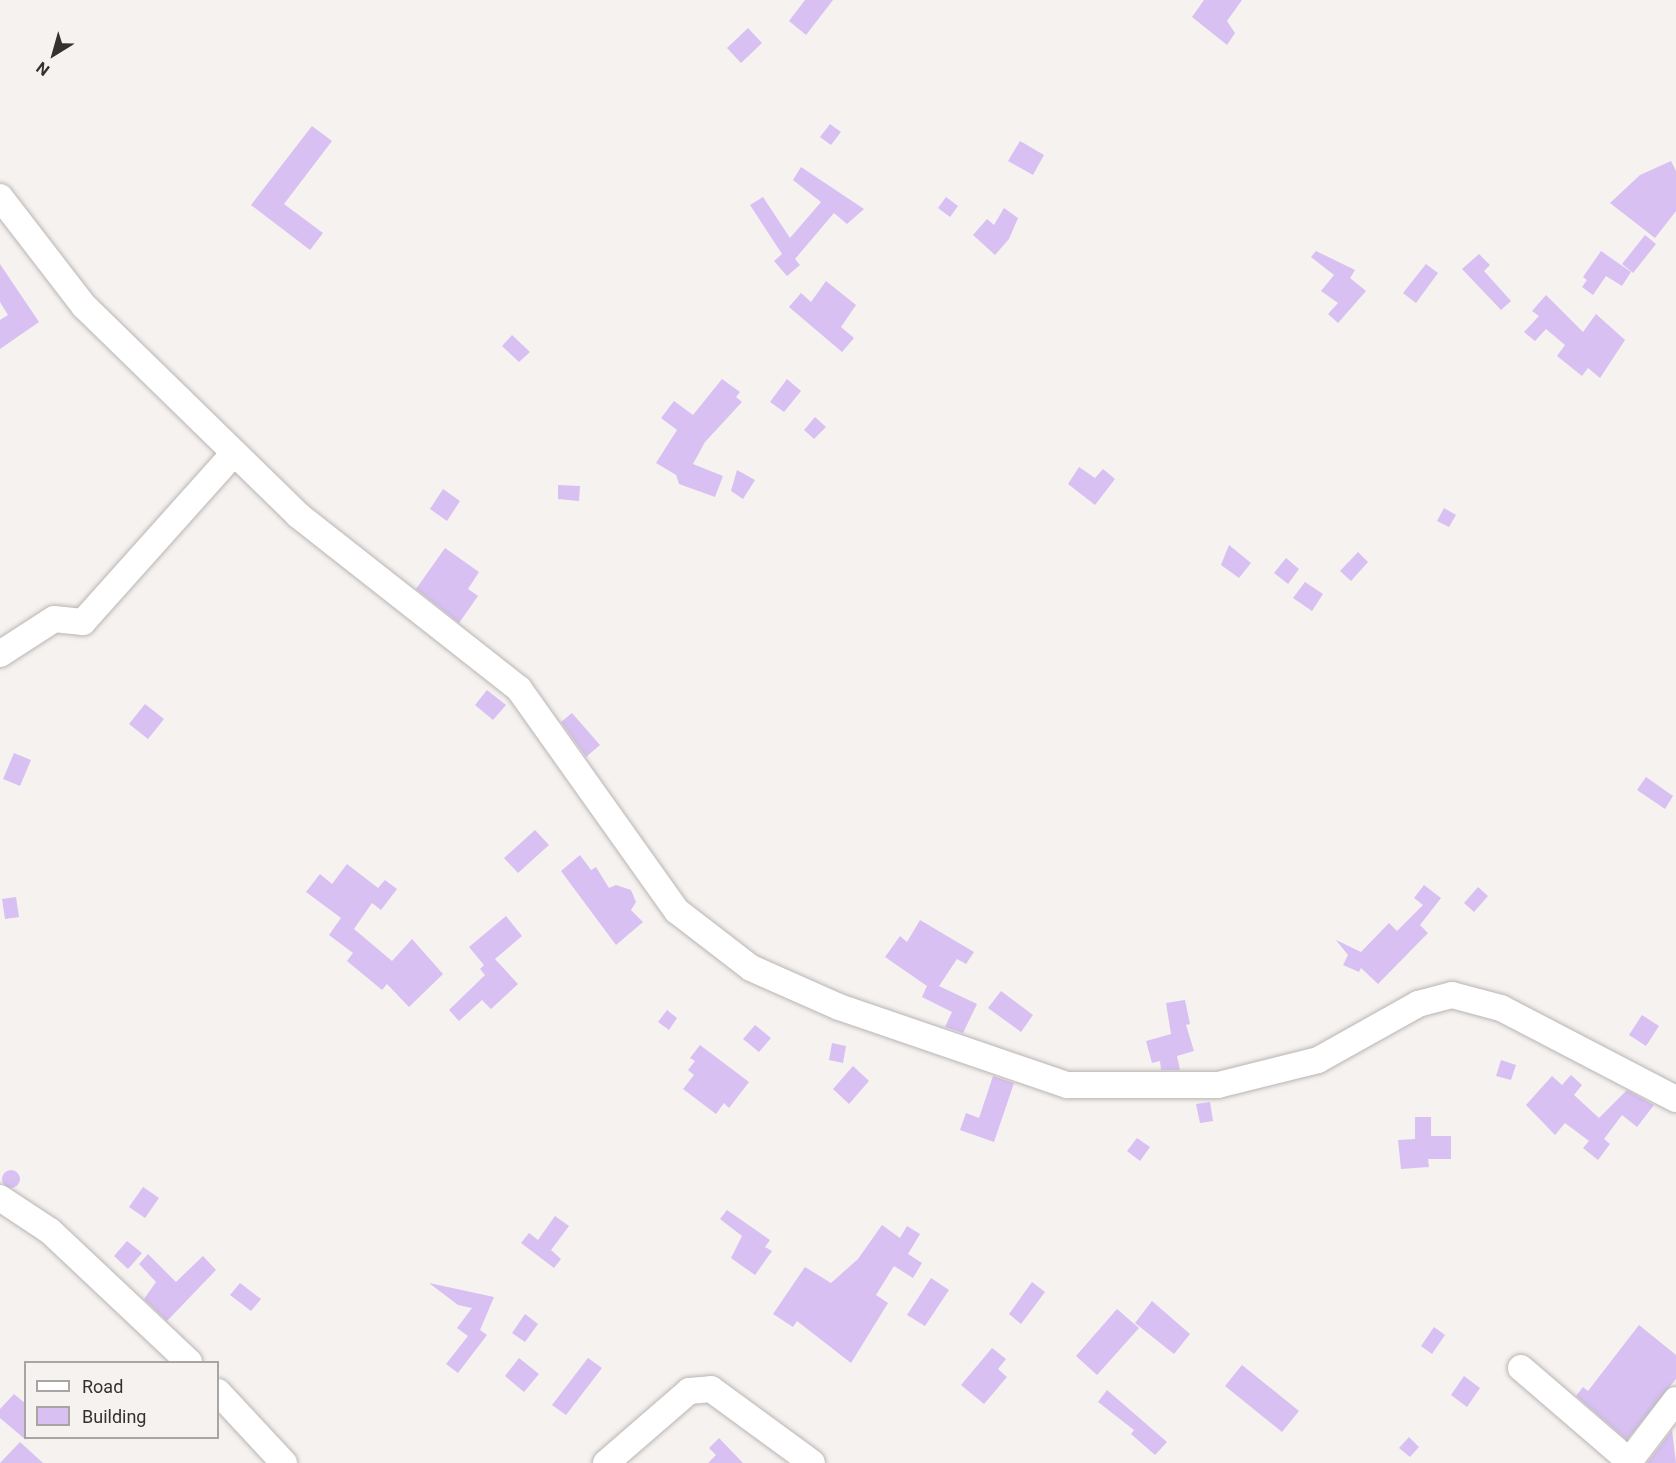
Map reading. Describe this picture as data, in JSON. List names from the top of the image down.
{
  "legend": ["Road", "Building"],
  "north": "bottom left"
}
